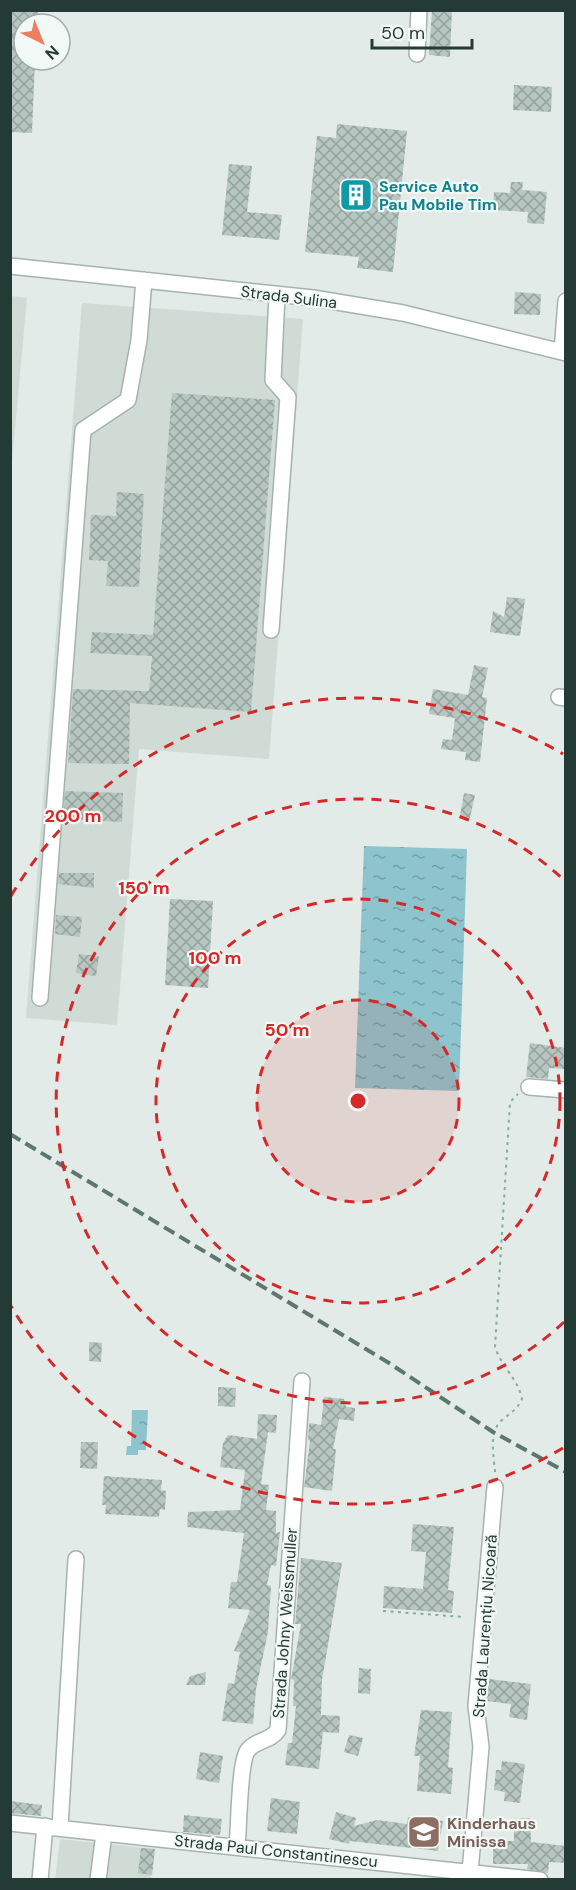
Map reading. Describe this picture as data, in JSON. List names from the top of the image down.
{
  "streets": {
    "street": [
      "Strada Sulina",
      "Strada Johny Weissmuller",
      "Strada Laurențiu Nicoară",
      "Strada Paul Constantinescu"
    ]
  },
  "crossings": [
    ["Strada Johny Weissmuller", "Strada Paul Constantinescu"],
    ["Strada Laurențiu Nicoară", "Strada Paul Constantinescu"]
  ],
  "places": {
    "building": ["Service Auto Pau Mobile Tim"],
    "school or university": ["Kinderhaus Minissa"]
  },
  "scale_bar": "50 m",
  "north": "bottom right",
  "rings": [
    "200 m",
    "150 m",
    "100 m",
    "50 m"
  ]
}
